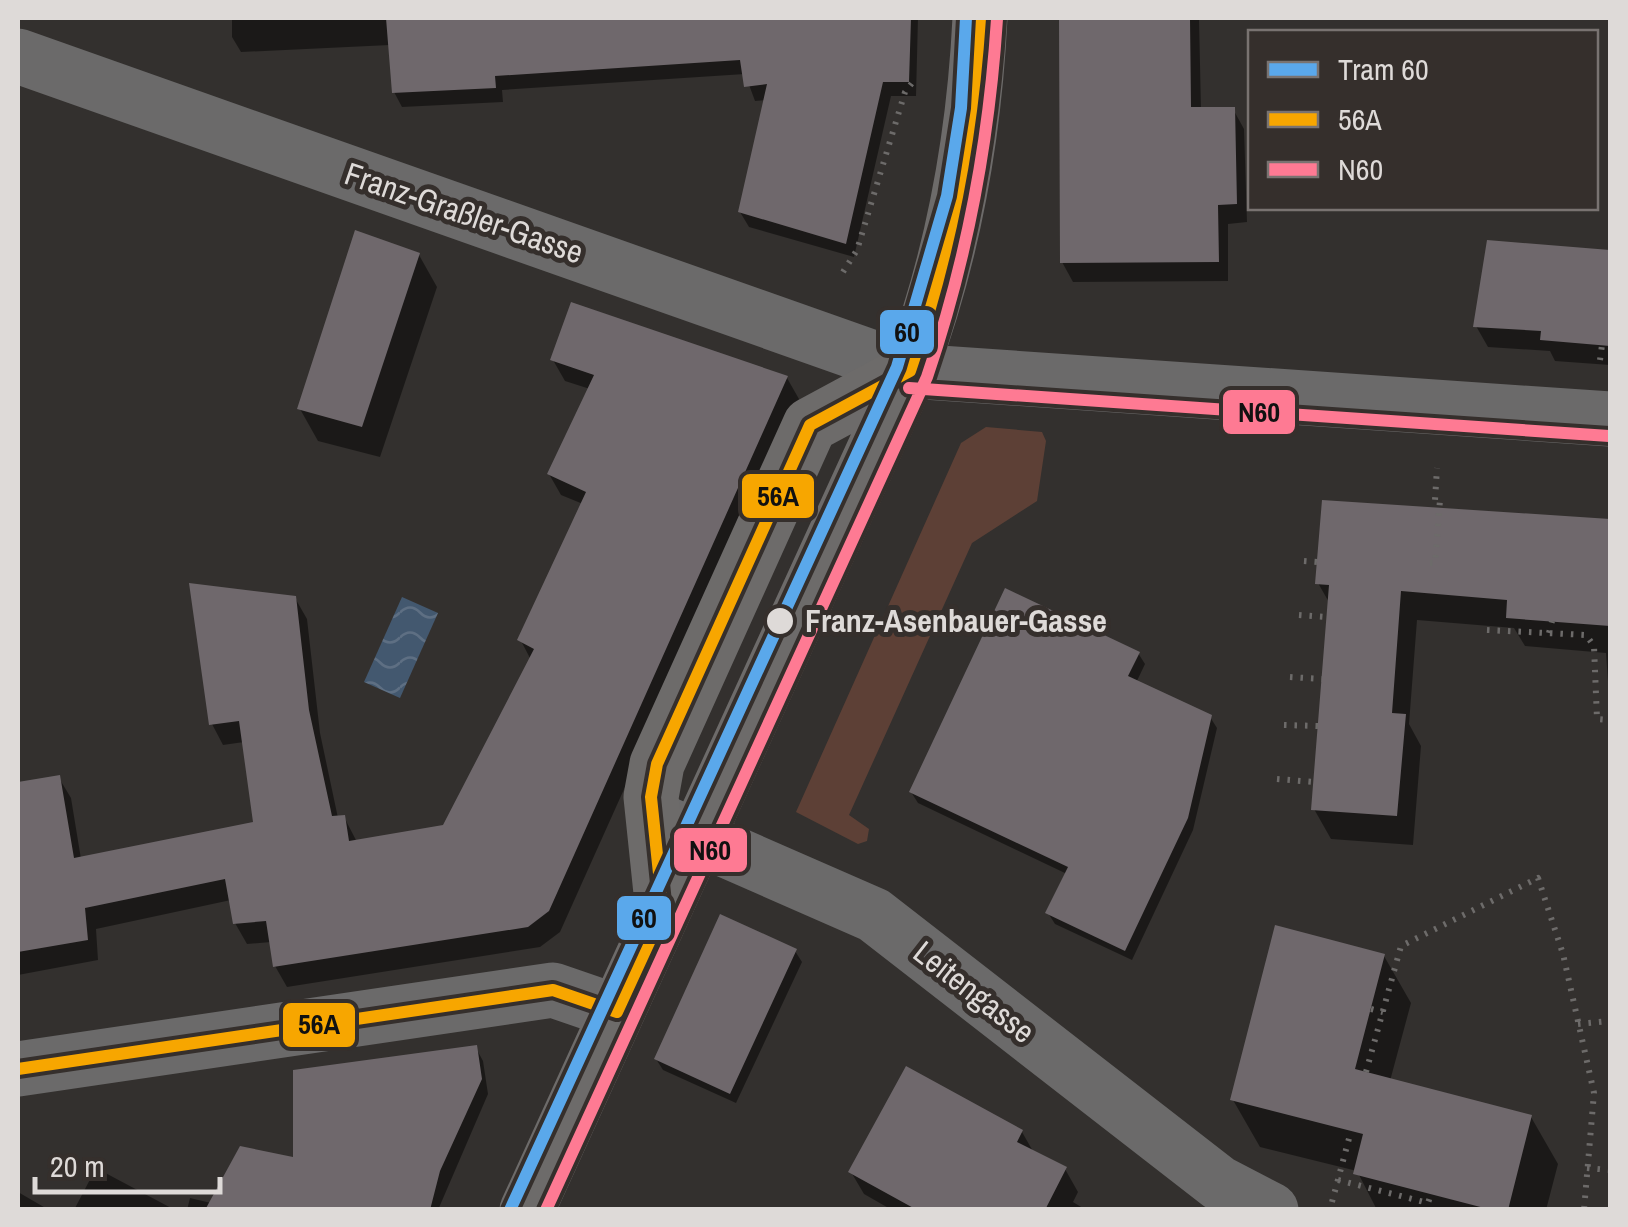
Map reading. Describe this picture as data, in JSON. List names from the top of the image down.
{
  "streets": {
    "street": ["Franz-Graßler-Gasse", "Leitengasse"]
  },
  "places": ["Franz-Asenbauer-Gasse"],
  "lines": ["tram line 60", "transit line 56A", "transit line N60"],
  "legend": ["Tram 60", "56A", "N60"],
  "scale_bar": "20 m"
}
